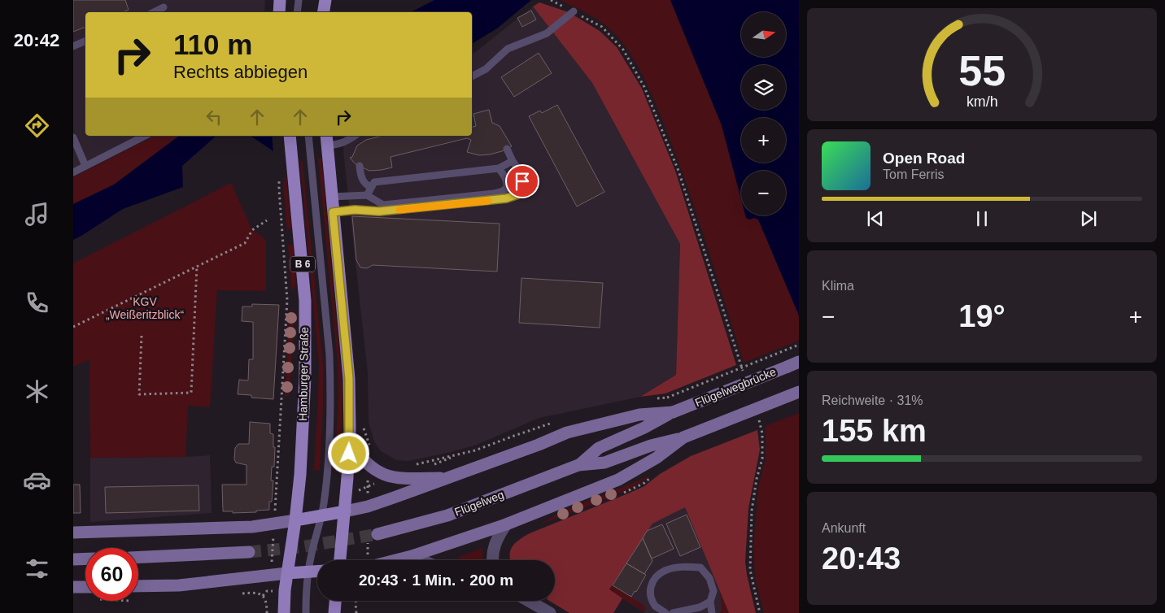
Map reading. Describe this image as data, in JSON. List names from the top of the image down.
{
  "streets": {
    "main road": [
      "B 6",
      "Hamburger Straße",
      "Flügelwegbrücke",
      "Flügelweg"
    ]
  },
  "crossings": [
    ["Flügelwegbrücke", "Flügelweg"]
  ],
  "parks": ["KGV „Weißeritzblick“"],
  "north": "right",
  "page": {
    "tabs": "20:42",
    "map_buttons": ["+", "−"],
    "turn": ["110 m", "Rechts abbiegen"],
    "song": ["Open Road", "Tom Ferris"],
    "tile": [
      "Klima",
      ["Reichweite · 31%", "155 km"],
      ["Ankunft", "20:43"]
    ],
    "heat": ["−", "19°", "+"],
    "limit": "60",
    "trip": "20:43 · 1 Min. · 200 m",
    "gauge": ["55", "km/h"]
  }
}
